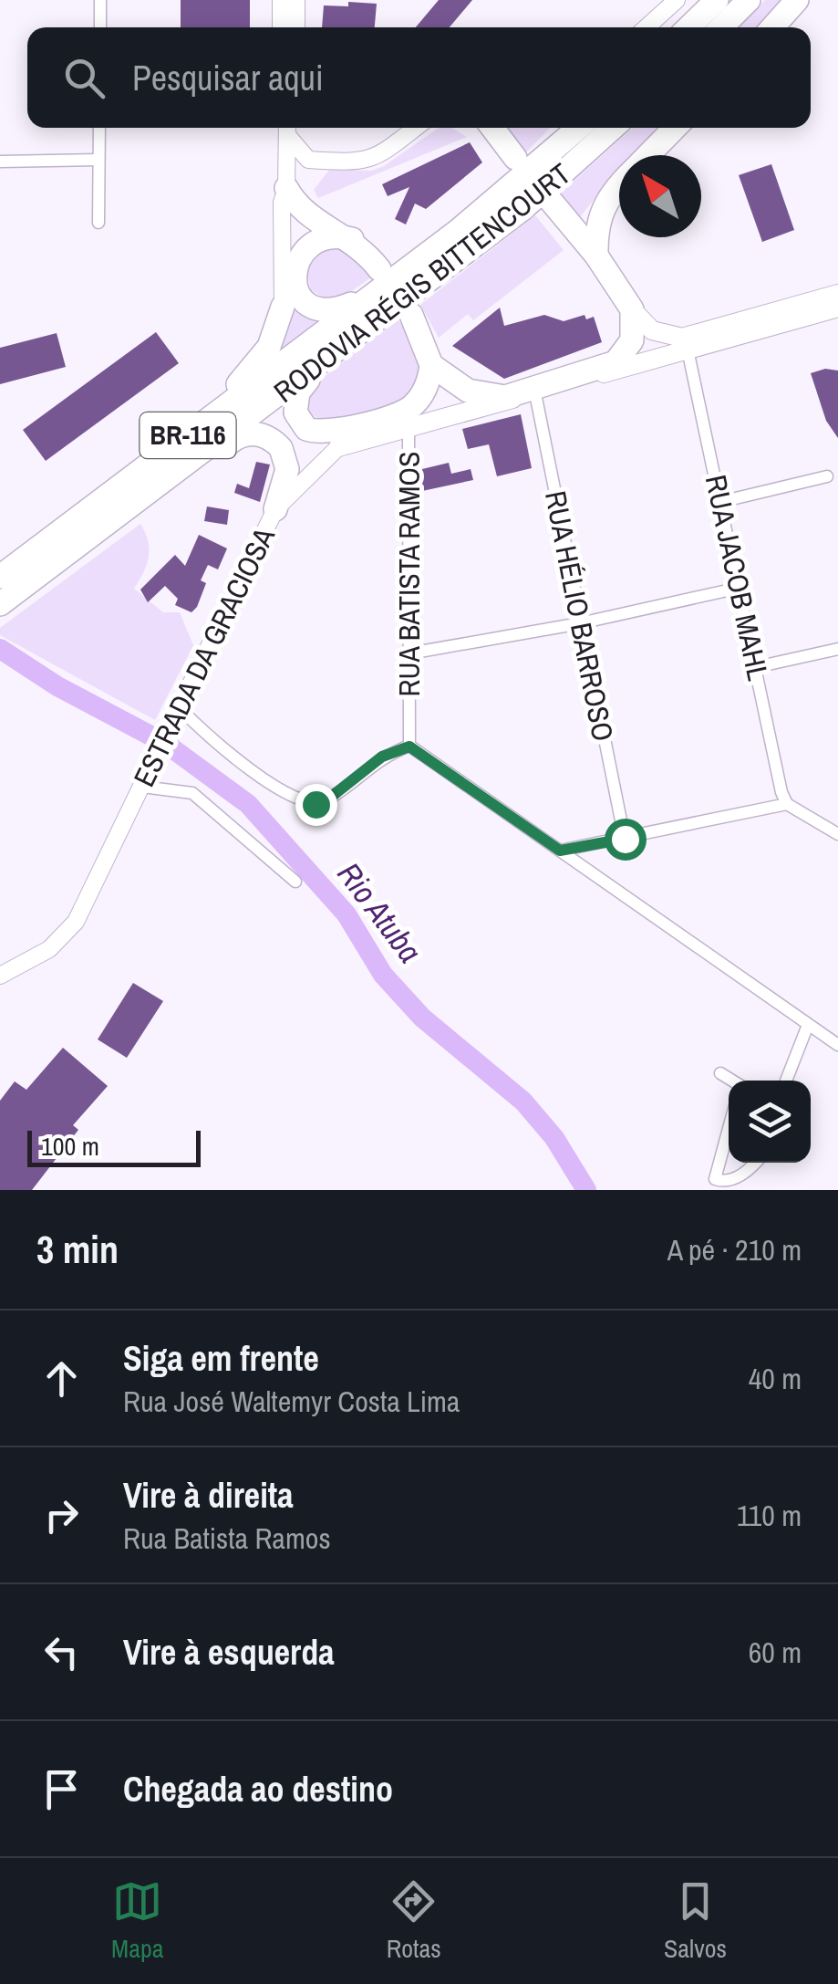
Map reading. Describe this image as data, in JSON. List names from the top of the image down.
{
  "streets": {
    "highway": ["RODOVIA RÉGIS BITTENCOURT", "BR-116"],
    "main road": ["ESTRADA DA GRACIOSA"],
    "street": ["RUA BATISTA RAMOS", "RUA JACOB MAHL", "RUA HÉLIO BARROSO"]
  },
  "crossings": [
    ["RUA BATISTA RAMOS", "ESTRADA DA GRACIOSA"],
    ["RUA JACOB MAHL", "ESTRADA DA GRACIOSA"],
    ["RUA HÉLIO BARROSO", "ESTRADA DA GRACIOSA"]
  ],
  "water": ["Rio Atuba"],
  "scale_bar": "100 m",
  "north": "top left",
  "page": {
    "search": "Pesquisar aqui",
    "scale": "100 m",
    "heading": ["3 min", "A pé · 210 m"],
    "list": [
      ["Siga em frente", "Rua José Waltemyr Costa Lima", "40 m"],
      ["Vire à direita", "Rua Batista Ramos", "110 m"],
      ["Vire à esquerda", "60 m"],
      "Chegada ao destino"
    ],
    "nav": ["Mapa", "Rotas", "Salvos"]
  }
}
